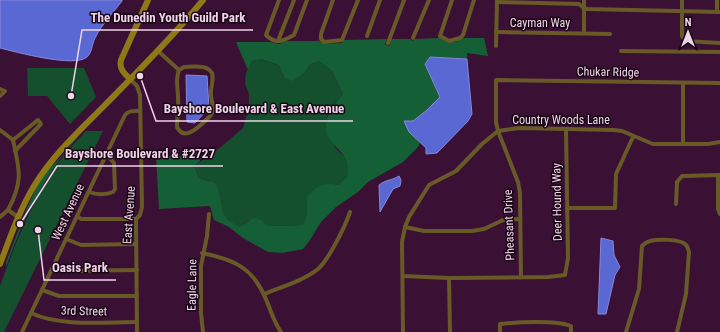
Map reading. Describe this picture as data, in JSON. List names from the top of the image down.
{
  "streets": {
    "street": [
      "Cayman Way",
      "Chukar Ridge",
      "Country Woods Lane",
      "Deer Hound Way",
      "West Avenue",
      "East Avenue",
      "Pheasant Drive",
      "Eagle Lane",
      "3rd Street"
    ]
  },
  "crossings": [
    ["Chukar Ridge", "Pheasant Drive"],
    ["Country Woods Lane", "Deer Hound Way"],
    ["Country Woods Lane", "Pheasant Drive"],
    ["Deer Hound Way", "Pheasant Drive"],
    ["West Avenue", "East Avenue"],
    ["West Avenue", "3rd Street"],
    ["East Avenue", "3rd Street"]
  ],
  "places": [
    "Bayshore Boulevard & East Avenue",
    "The Dunedin Youth Guild Park",
    "Bayshore Boulevard & #2727",
    "Oasis Park"
  ],
  "north": "top"
}
